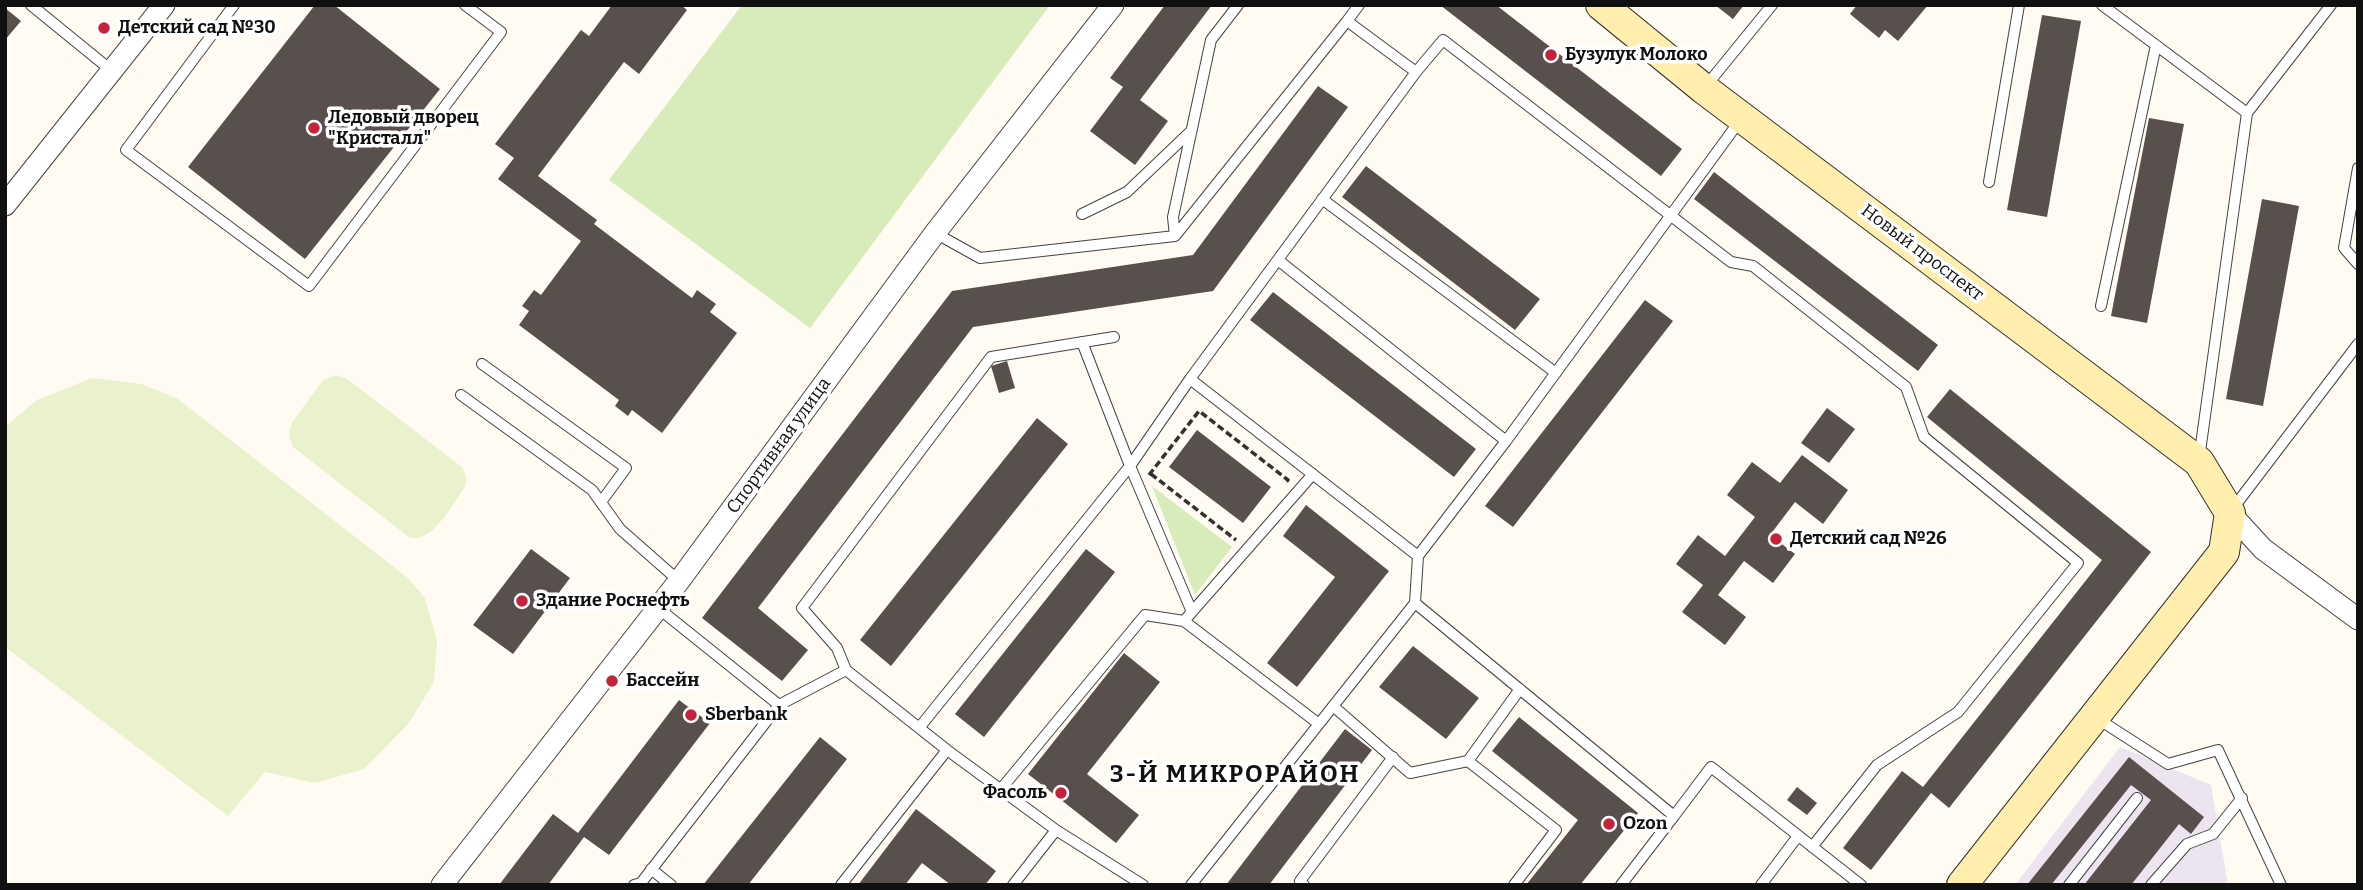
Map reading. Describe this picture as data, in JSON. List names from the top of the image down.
{
  "streets": {
    "street": ["Новый проспект", "Спортивная улица"]
  },
  "districts": ["3-Й МИКРОРАЙОН"],
  "places": [
    "Детский сад №30",
    "Бузулук Молоко",
    "Ледовый дворец \"Кристалл\"",
    "Детский сад №26",
    "Здание Роснефть",
    "Бассейн",
    "Sberbank",
    "Фасоль",
    "Ozon"
  ]
}
